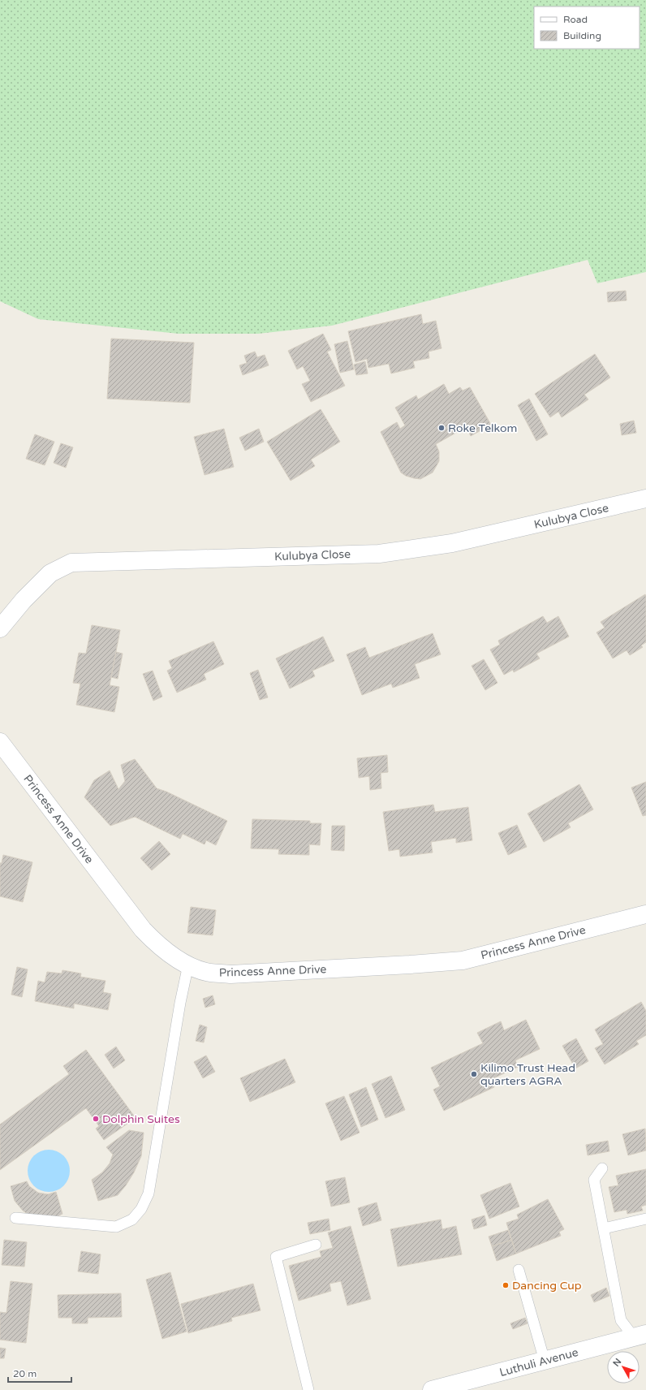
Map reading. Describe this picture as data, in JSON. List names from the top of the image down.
{
  "streets": {
    "street": ["Kulubya Close", "Princess Anne Drive", "Luthuli Avenue"]
  },
  "places": [
    "Roke Telkom",
    "Kilimo Trust Head quarters AGRA",
    "Dolphin Suites",
    "Dancing Cup"
  ],
  "legend": ["Road", "Building"],
  "scale_bar": "20 m",
  "north": "top left"
}
